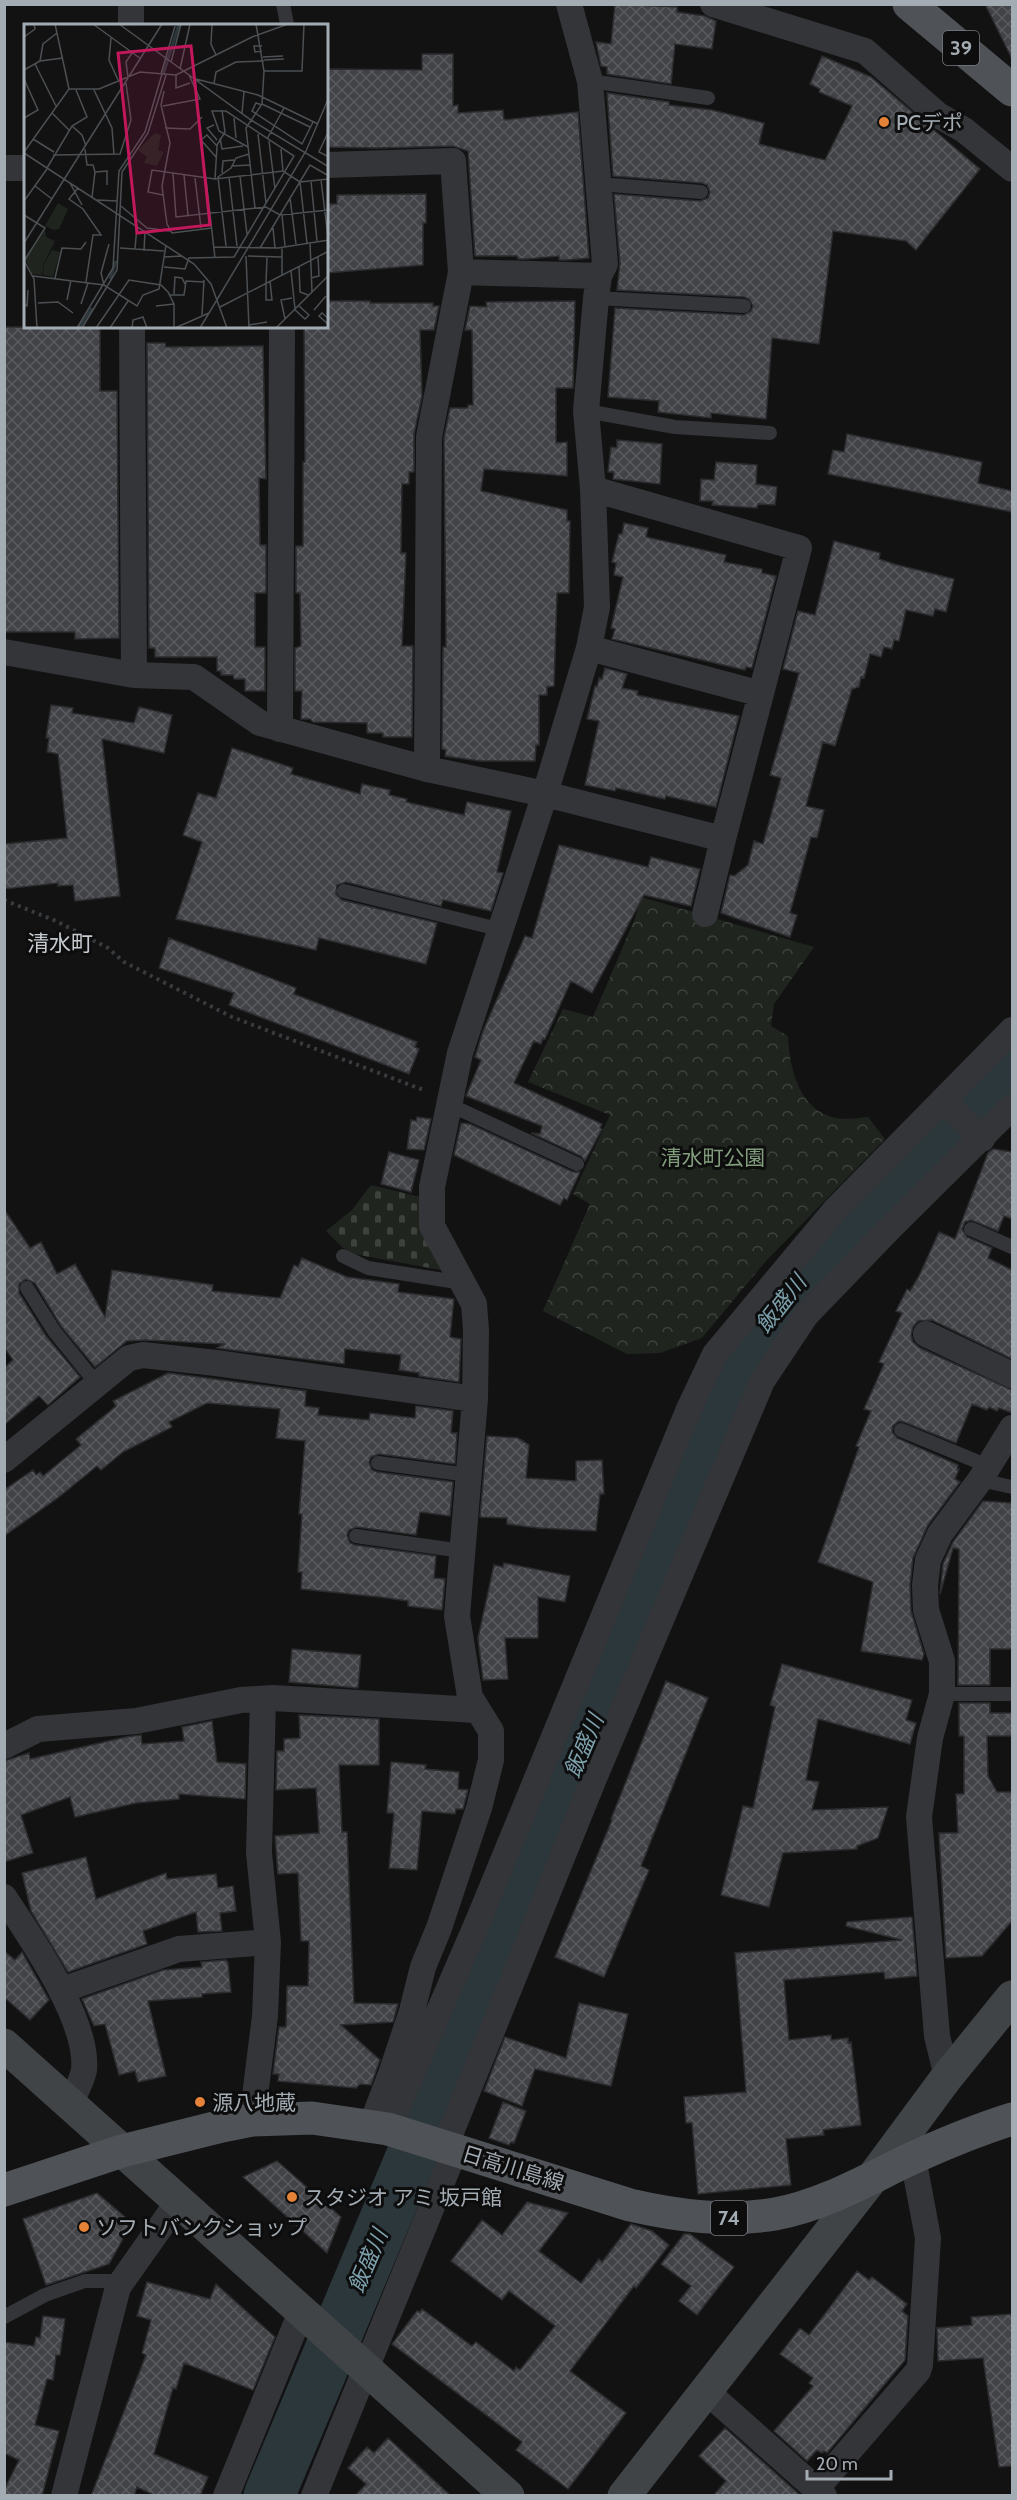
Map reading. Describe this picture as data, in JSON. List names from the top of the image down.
{
  "streets": {
    "main road": ["39", "日高川島線", "74"]
  },
  "districts": ["清水町"],
  "water": ["飯盛川"],
  "parks": ["清水町公園"],
  "places": [
    "PCデポ",
    "源八地蔵",
    "スタジオ アミ 坂戸館",
    "ソフトバンクショップ"
  ],
  "scale_bar": "20 m"
}
